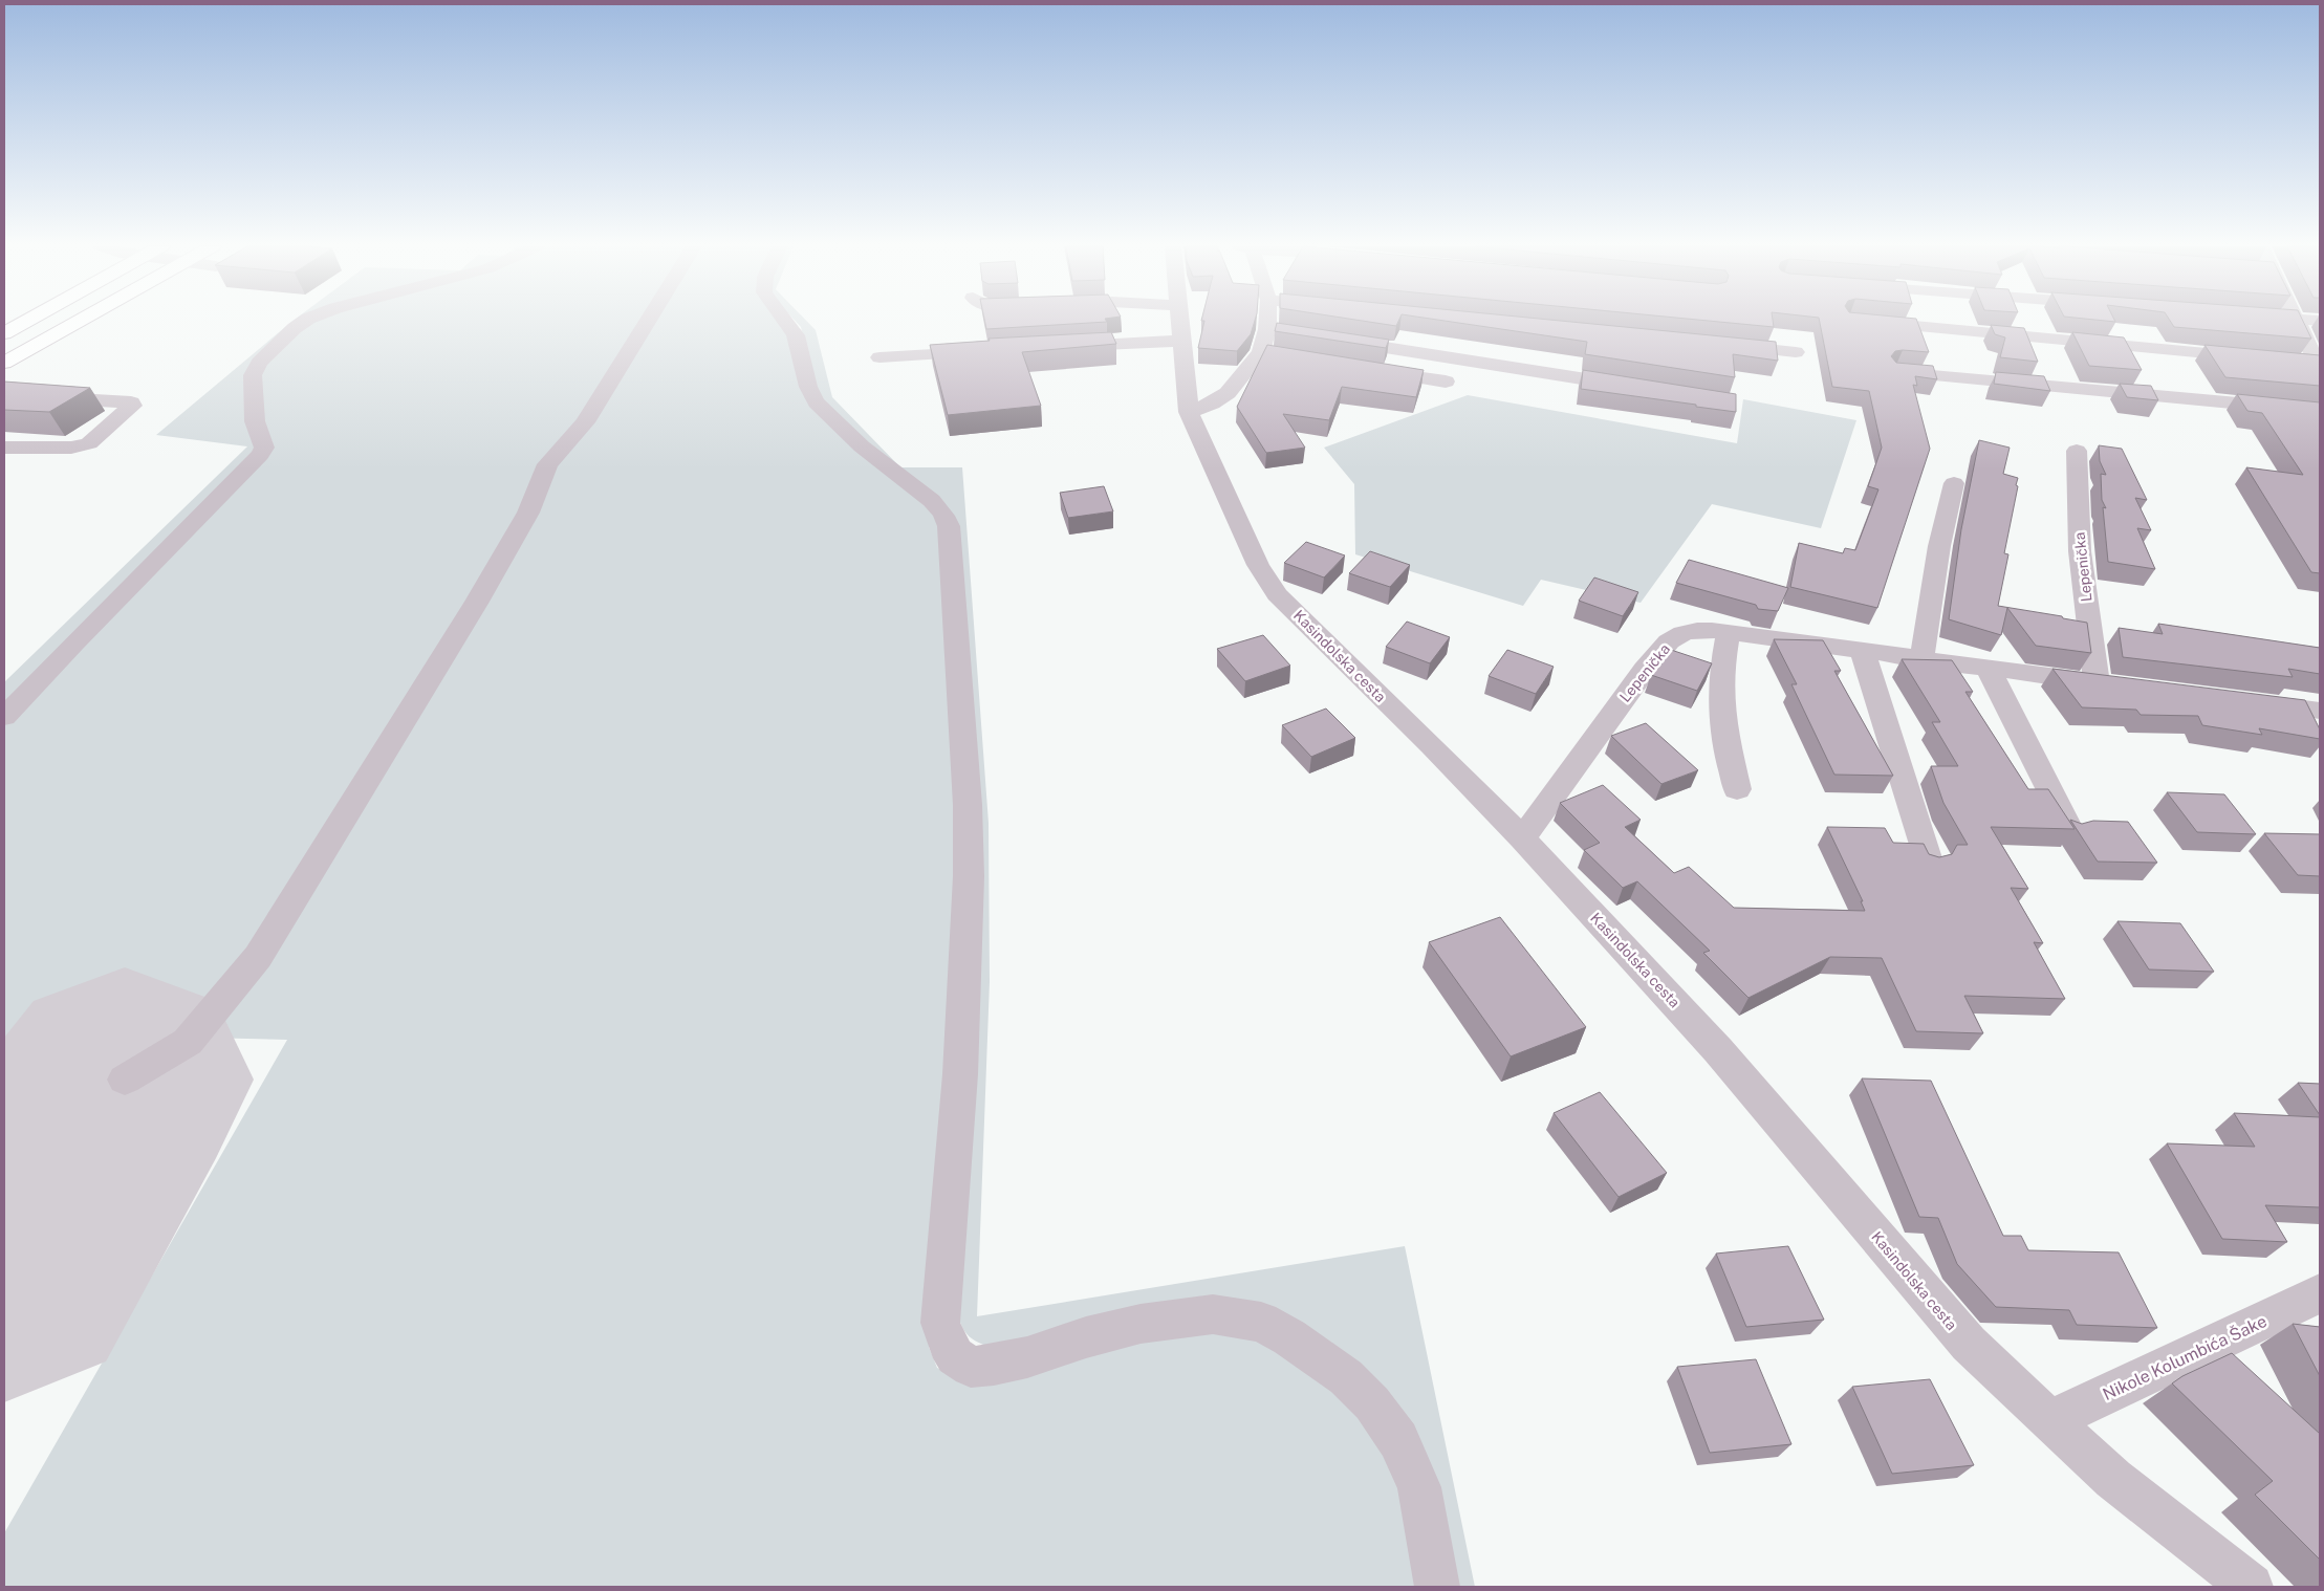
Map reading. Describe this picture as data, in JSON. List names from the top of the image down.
{
  "streets": {
    "street": ["Lepenička", "Kasindolska cesta", "Nikole Kolumbića Šake"]
  },
  "crossings": [
    ["Lepenička", "Kasindolska cesta"],
    ["Kasindolska cesta", "Nikole Kolumbića Šake"]
  ]
}
